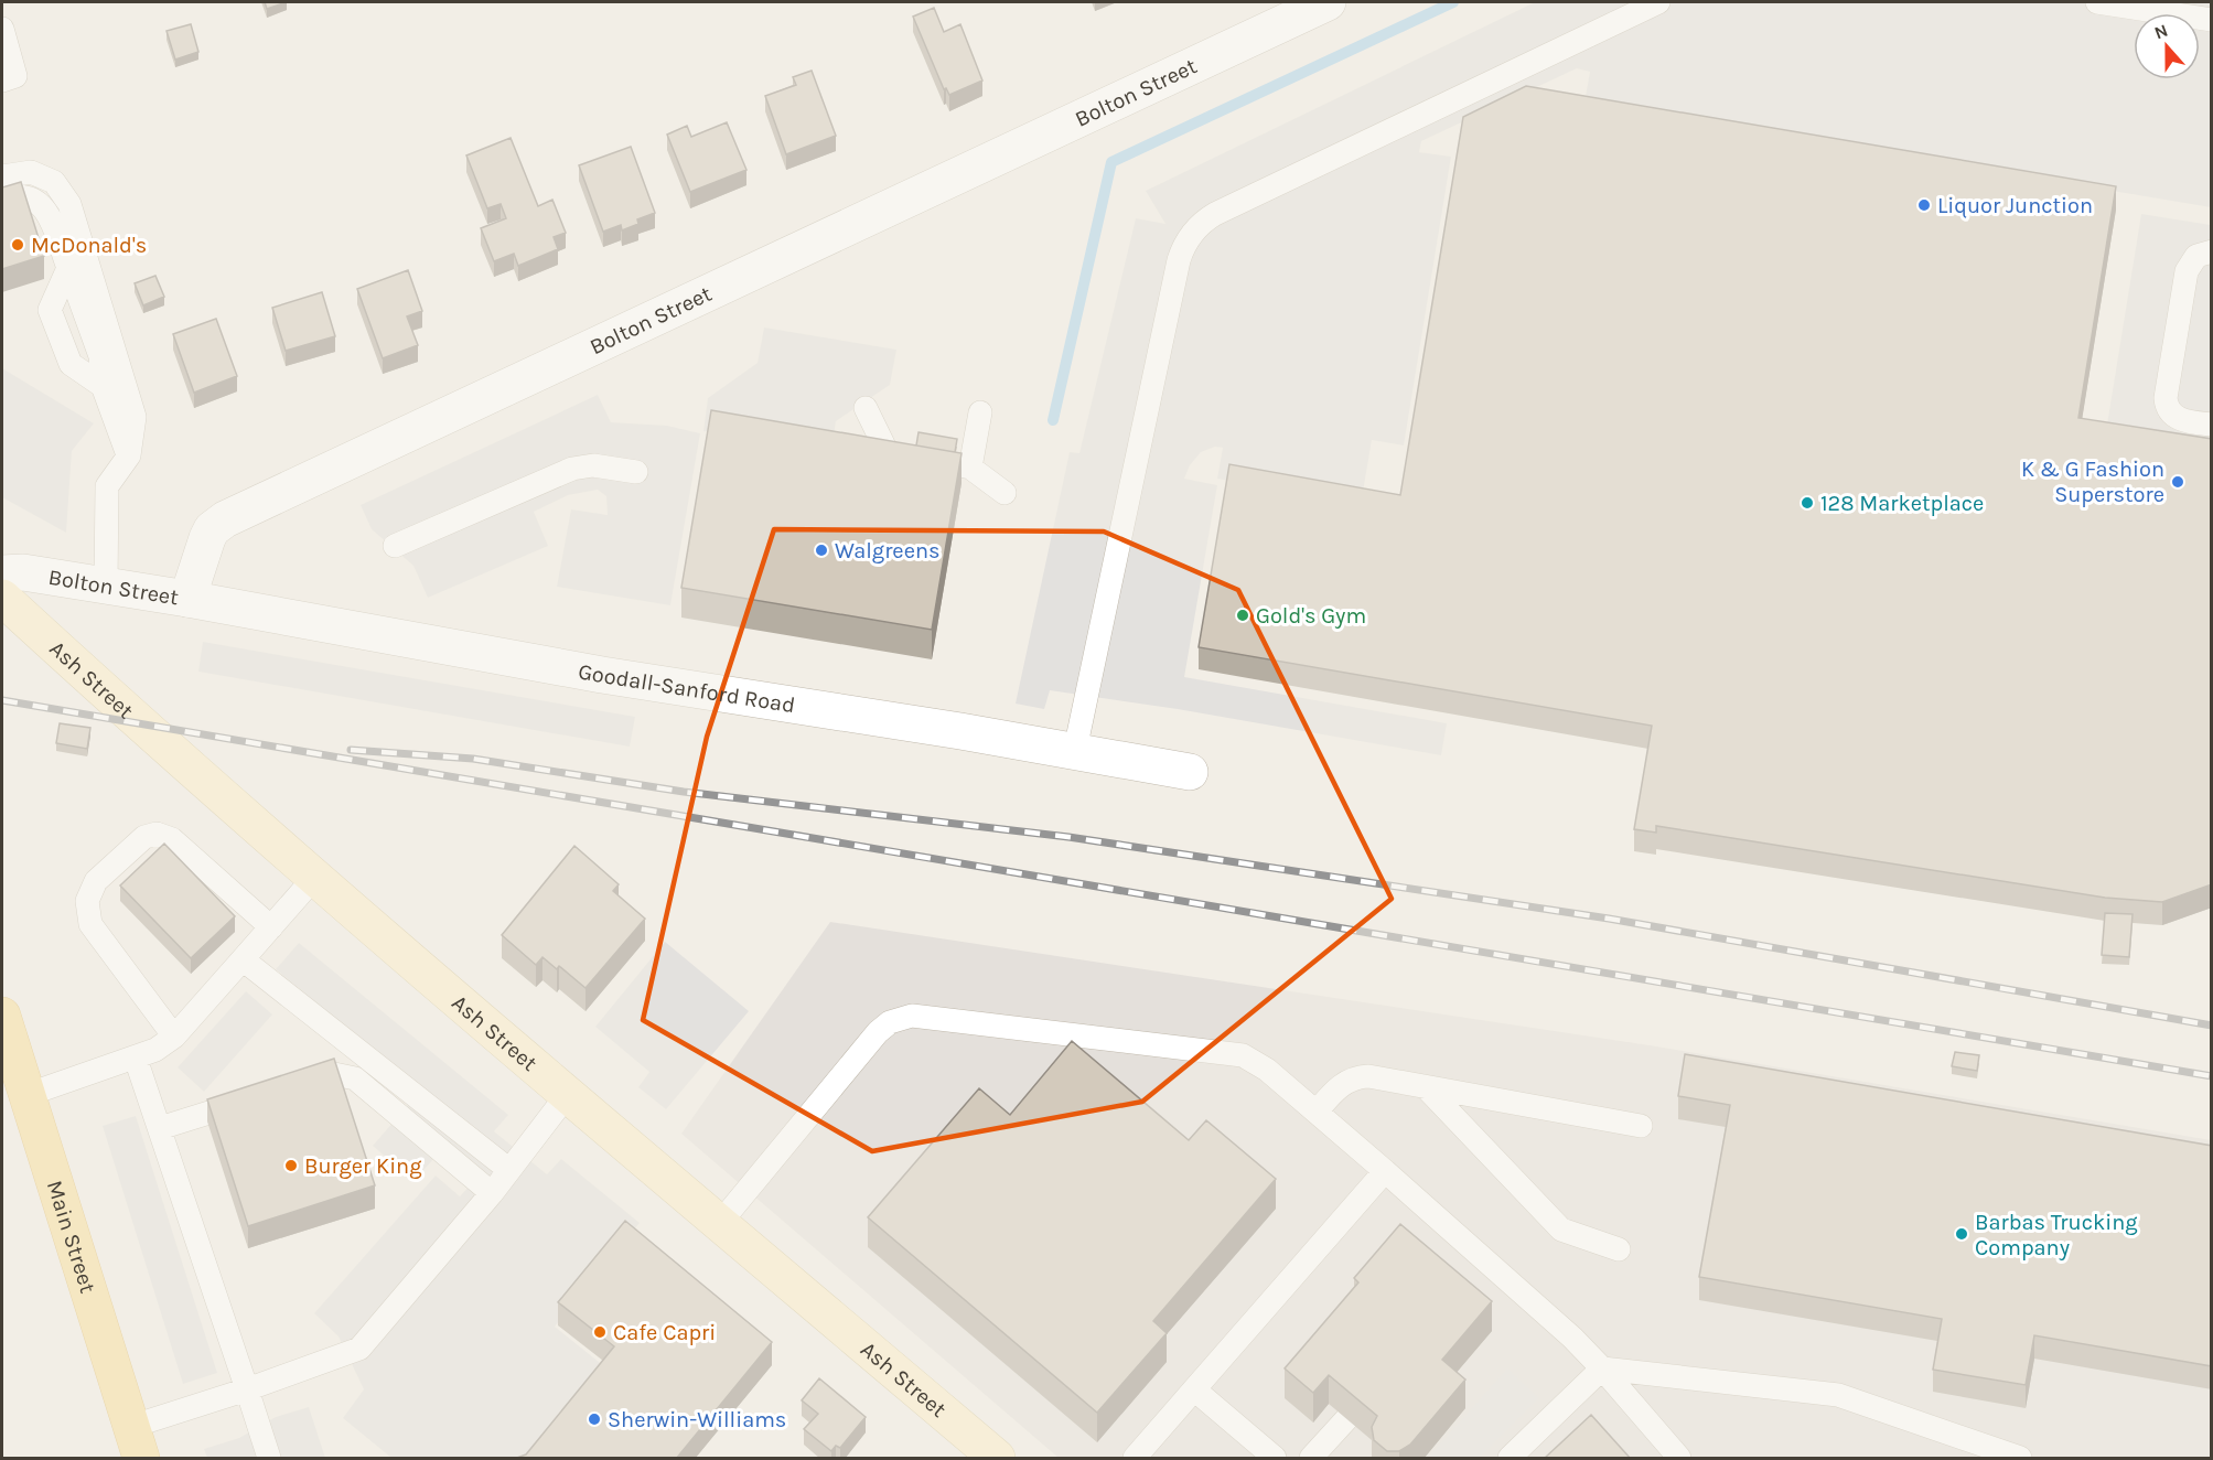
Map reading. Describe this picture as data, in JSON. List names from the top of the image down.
{
  "streets": {
    "main road": ["Main Street"],
    "street": ["Bolton Street", "Ash Street", "Goodall-Sanford Road"]
  },
  "crossings": [
    ["Bolton Street", "Goodall-Sanford Road"]
  ],
  "places": [
    "Liquor Junction",
    "McDonald's",
    "K & G Fashion Superstore",
    "128 Marketplace",
    "Walgreens",
    "Gold's Gym",
    "Burger King",
    "Barbas Trucking Company",
    "Cafe Capri",
    "Sherwin-Williams"
  ],
  "north": "top"
}
